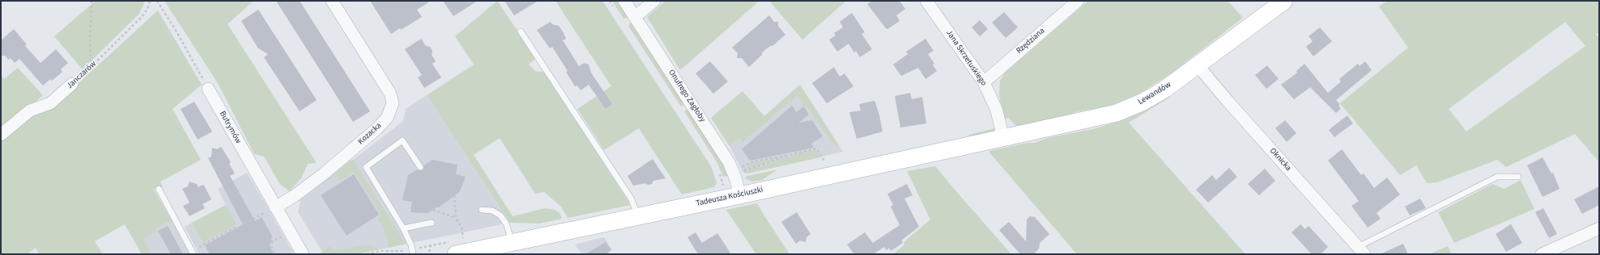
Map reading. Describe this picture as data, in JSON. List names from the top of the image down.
{
  "streets": {
    "street": [
      "Rzędziana",
      "Jana Skrzetuskiego",
      "Janczarów",
      "Lewandów",
      "Onufrego Zagłoby",
      "Butrymów",
      "Kozacka",
      "Oknicka",
      "Tadeusza Kościuszki"
    ]
  },
  "crossings": [
    ["Rzędziana", "Jana Skrzetuskiego"],
    ["Jana Skrzetuskiego", "Lewandów"],
    ["Jana Skrzetuskiego", "Tadeusza Kościuszki"],
    ["Lewandów", "Oknicka"],
    ["Lewandów", "Tadeusza Kościuszki"],
    ["Onufrego Zagłoby", "Tadeusza Kościuszki"],
    ["Butrymów", "Kozacka"]
  ]
}
